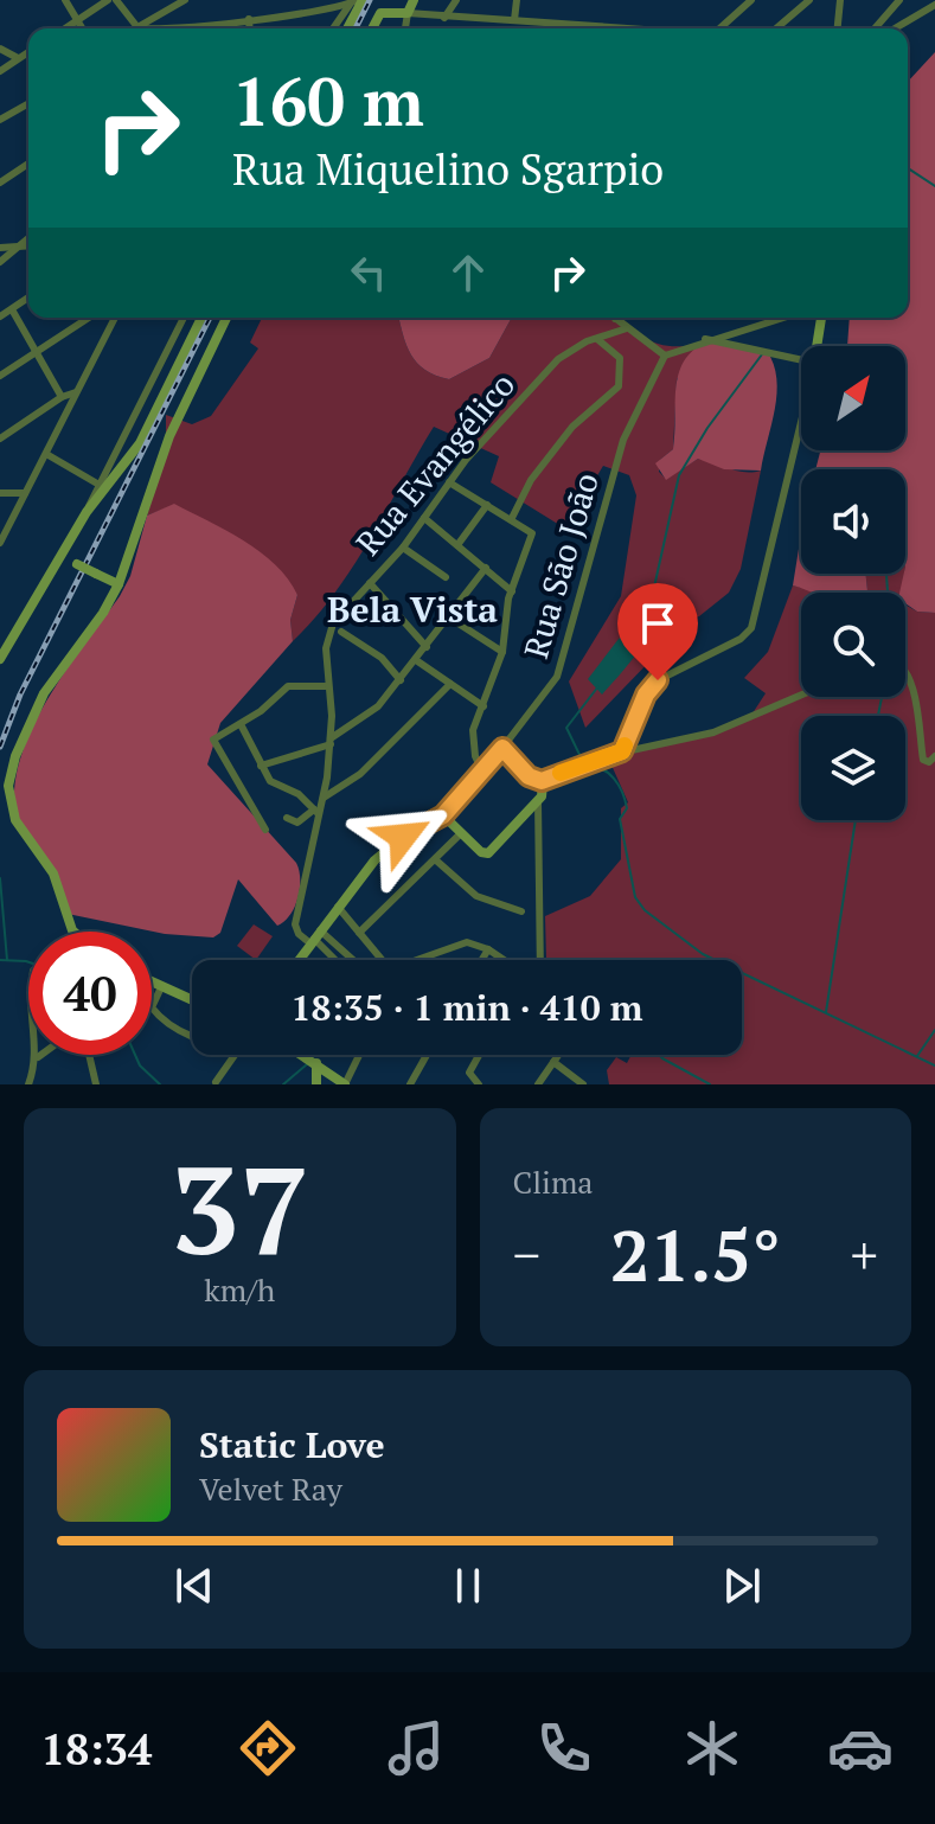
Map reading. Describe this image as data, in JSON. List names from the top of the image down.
{
  "streets": {
    "street": ["Rua Evangélico", "Rua São João"]
  },
  "crossings": [
    ["Rua Evangélico", "Rua São João"]
  ],
  "districts": ["Bela Vista"],
  "north": "top right",
  "page": {
    "turn": ["160 m", "Rua Miquelino Sgarpio"],
    "limit": "40",
    "trip": "18:35 · 1 min · 410 m",
    "tile": [
      ["37", "km/h"],
      "Clima"
    ],
    "heat": ["−", "21.5°", "+"],
    "song": ["Static Love", "Velvet Ray"],
    "tabs": "18:34"
  }
}
